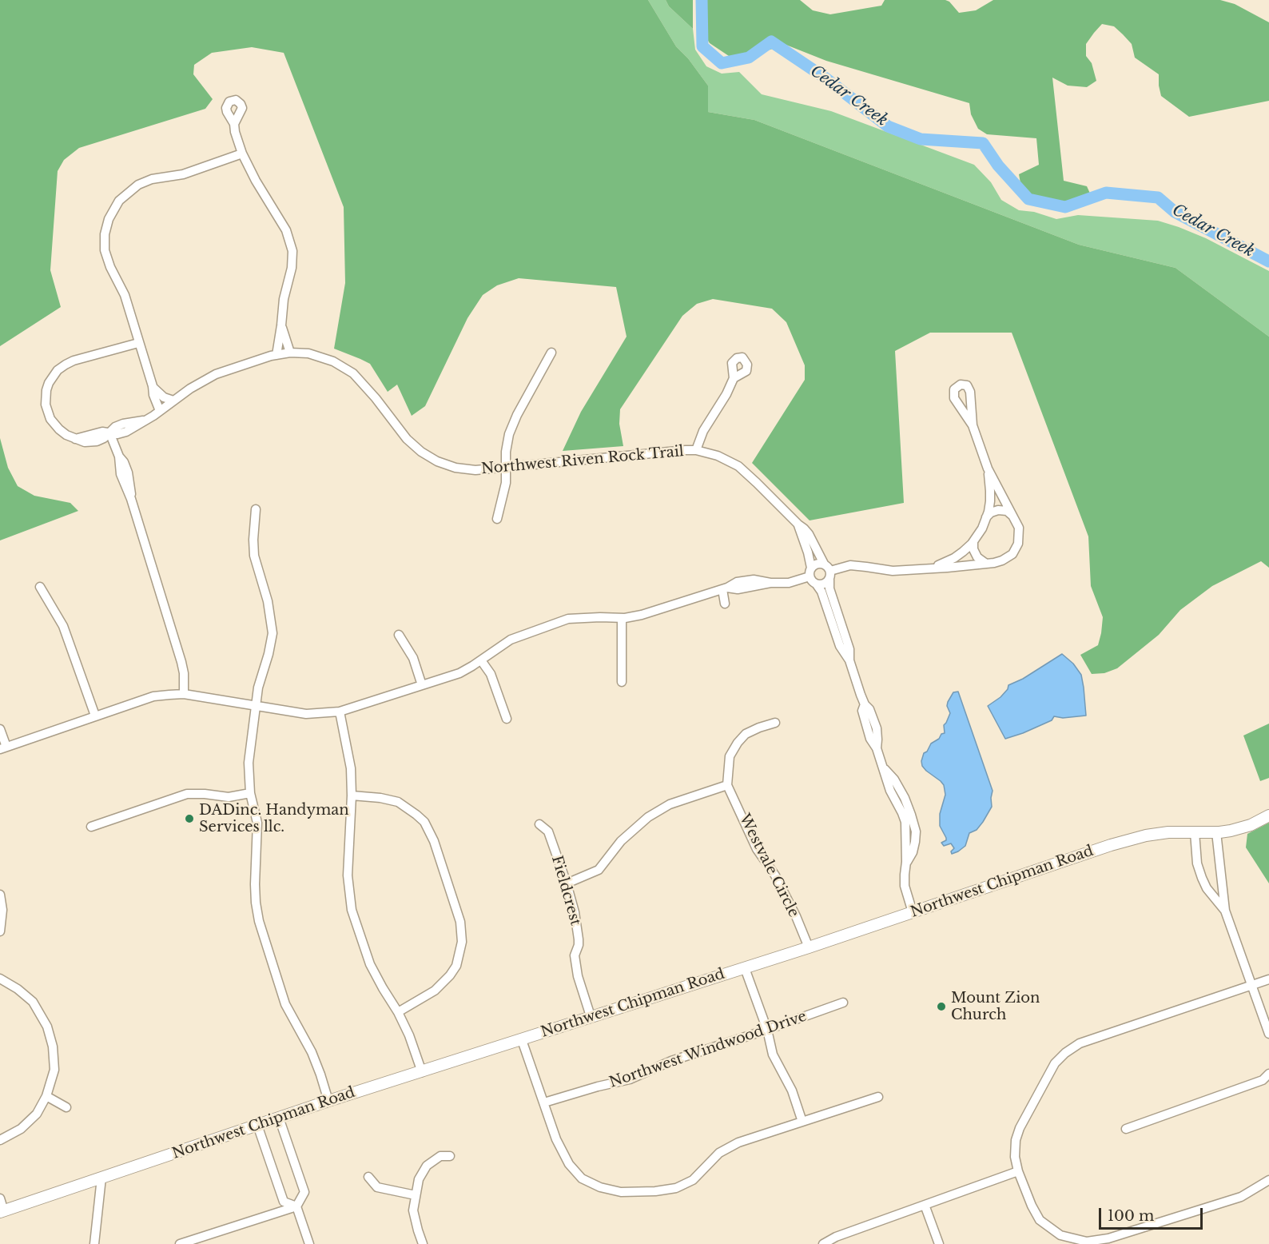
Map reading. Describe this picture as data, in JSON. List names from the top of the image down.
{
  "streets": {
    "main road": ["Northwest Chipman Road"],
    "street": [
      "Northwest Riven Rock Trail",
      "Westvale Circle",
      "Fieldcrest",
      "Northwest Windwood Drive"
    ]
  },
  "crossings": [
    ["Northwest Riven Rock Trail", "Northwest Chipman Road"],
    ["Westvale Circle", "Northwest Chipman Road"],
    ["Northwest Chipman Road", "Fieldcrest"]
  ],
  "water": ["Cedar Creek"],
  "places": ["DADinc. Handyman Services llc.", "Mount Zion Church"],
  "scale_bar": "100 m"
}
